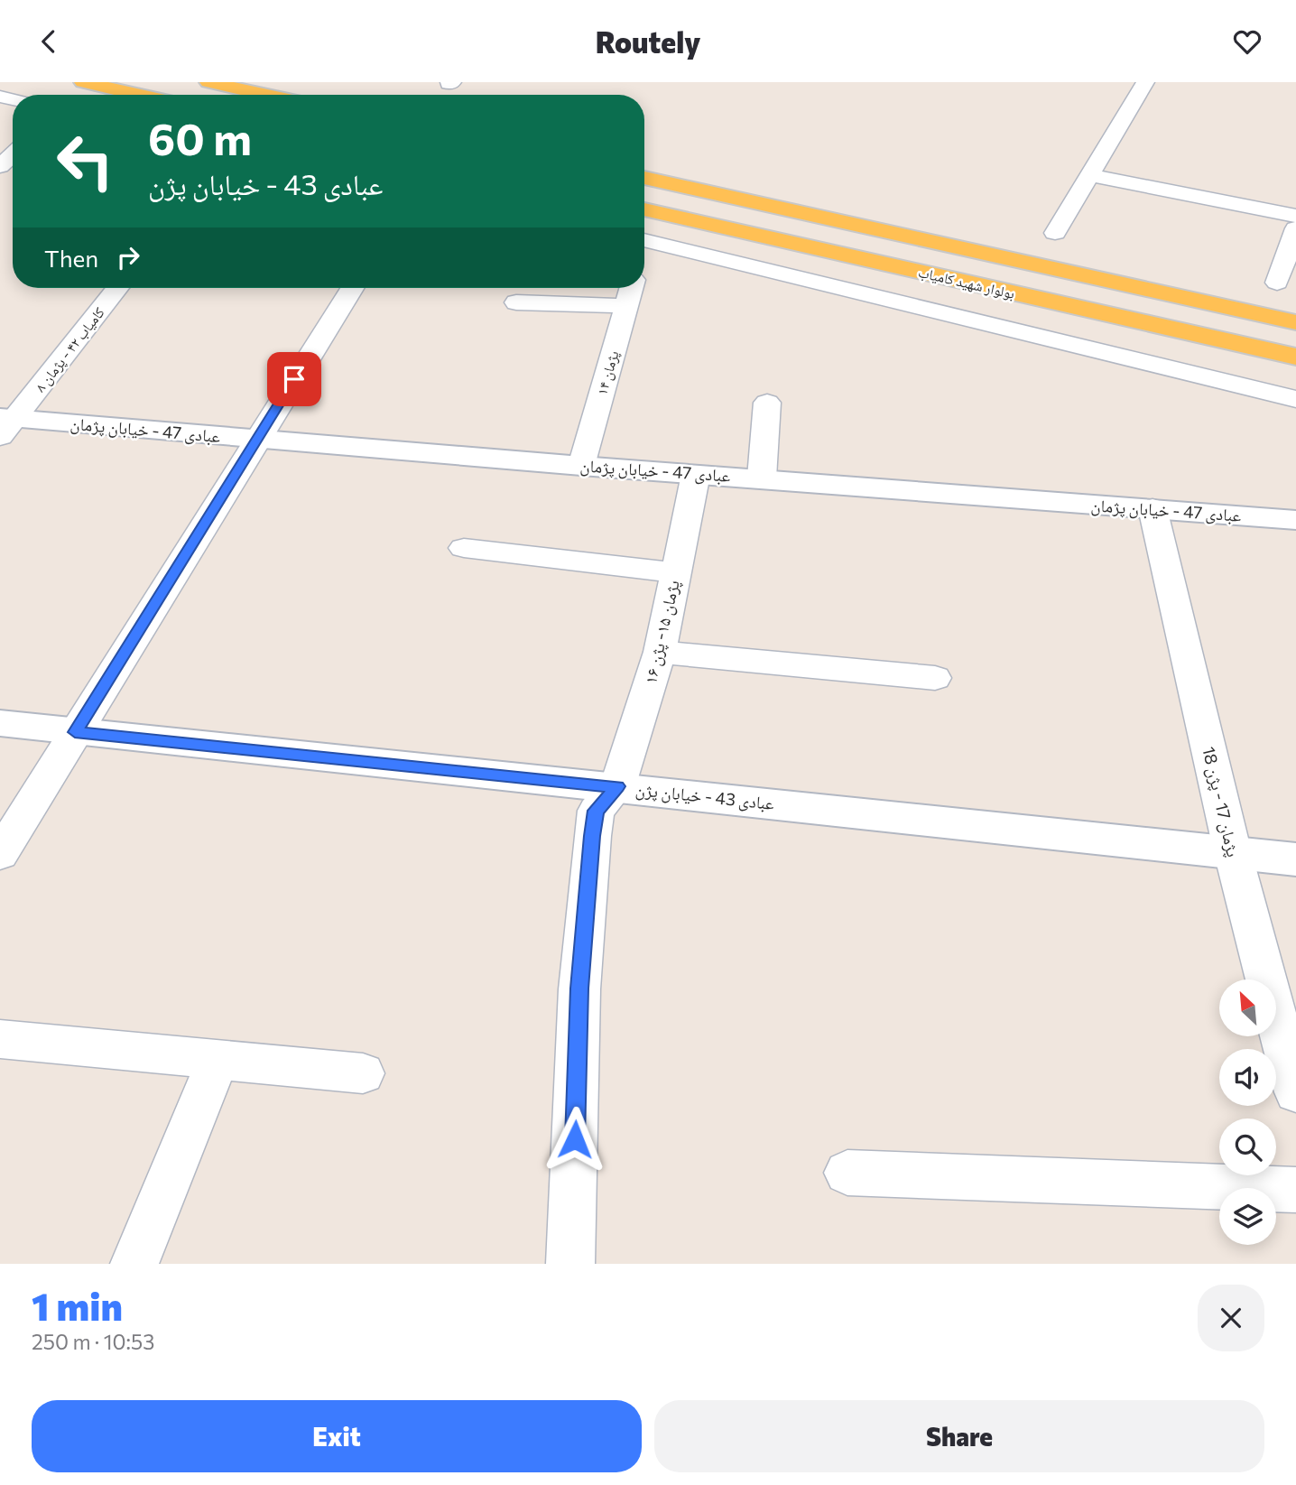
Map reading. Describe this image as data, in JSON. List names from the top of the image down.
{
  "streets": {
    "main road": ["بولوار شهید کامیاب"],
    "street": [
      "کامیاب ۴۲ - پژمان ۸",
      "پژمان ۱۴",
      "عبادی 47 - خیابان پژمان",
      "پژمان ۱۵- پژن ۱۶",
      "عبادی 43 - خیابان پژن",
      "پژمان 17 - پژن 18"
    ]
  },
  "crossings": [
    ["کامیاب ۴۲ - پژمان ۸", "عبادی 47 - خیابان پژمان"],
    ["پژمان ۱۴", "عبادی 47 - خیابان پژمان"],
    ["عبادی 47 - خیابان پژمان", "پژمان ۱۵- پژن ۱۶"],
    ["عبادی 47 - خیابان پژمان", "پژمان 17 - پژن 18"],
    ["پژمان ۱۵- پژن ۱۶", "عبادی 43 - خیابان پژن"],
    ["عبادی 43 - خیابان پژن", "پژمان 17 - پژن 18"]
  ],
  "north": "top left",
  "page": {
    "header": "Routely",
    "turn": ["60 m", "عبادی 43 - خیابان پژن"],
    "then": "Then",
    "heading": ["1 min", "250 m · 10:53"],
    "buttons": ["Exit", "Share"]
  }
}
